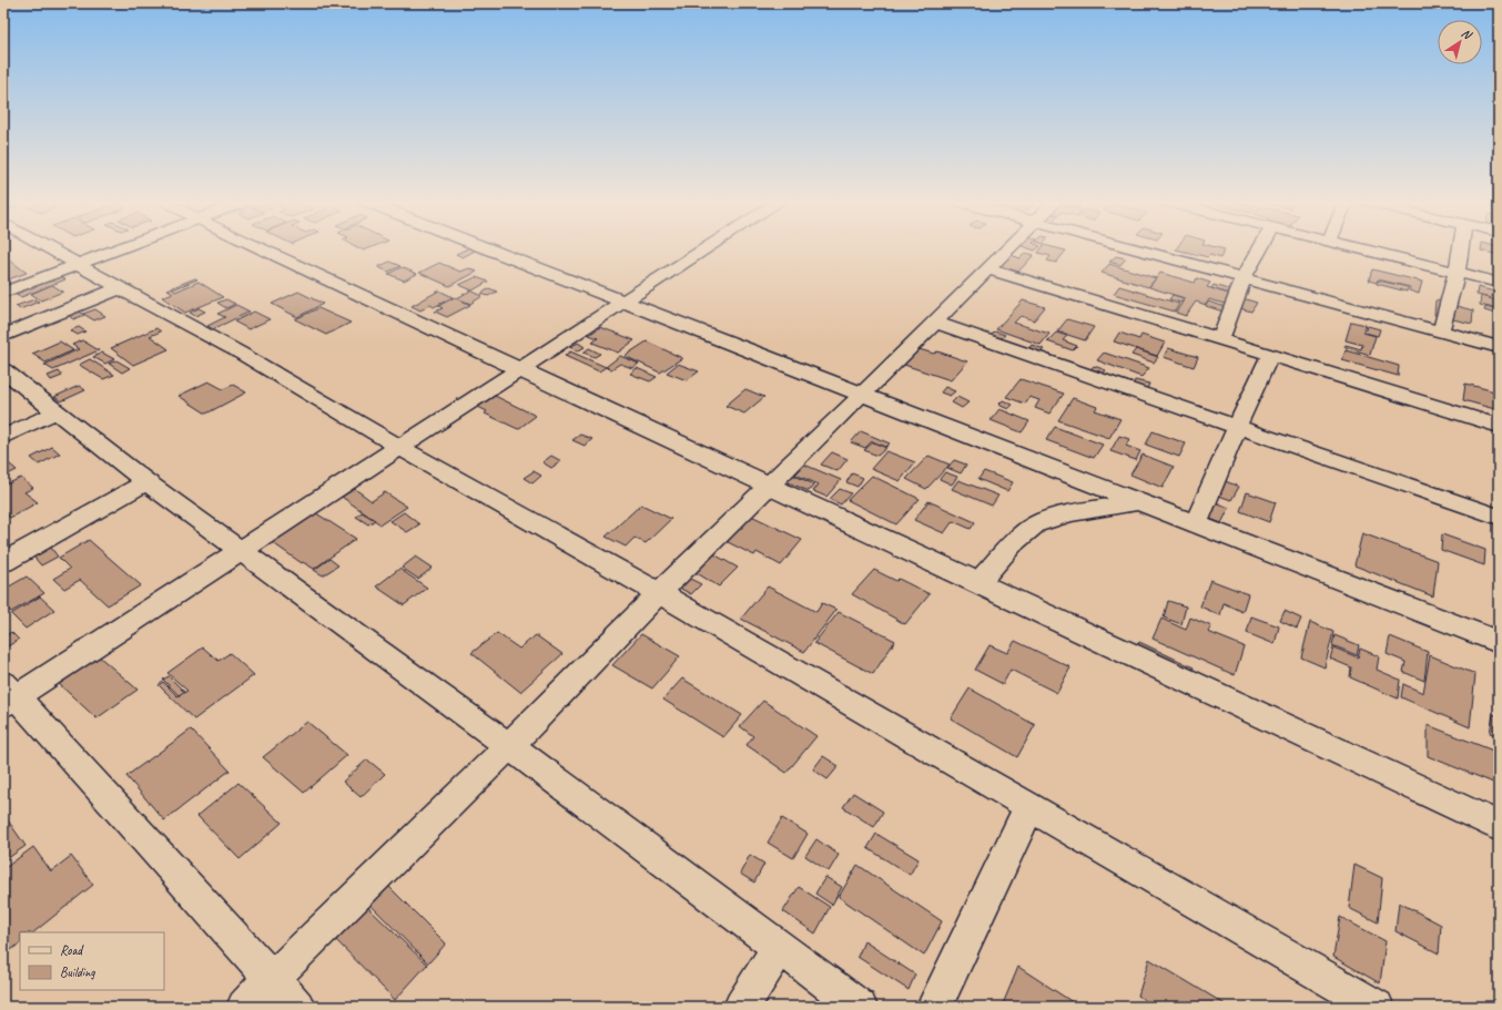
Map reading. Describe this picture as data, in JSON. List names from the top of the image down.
{
  "legend": ["Road", "Building"],
  "north": "top right"
}
